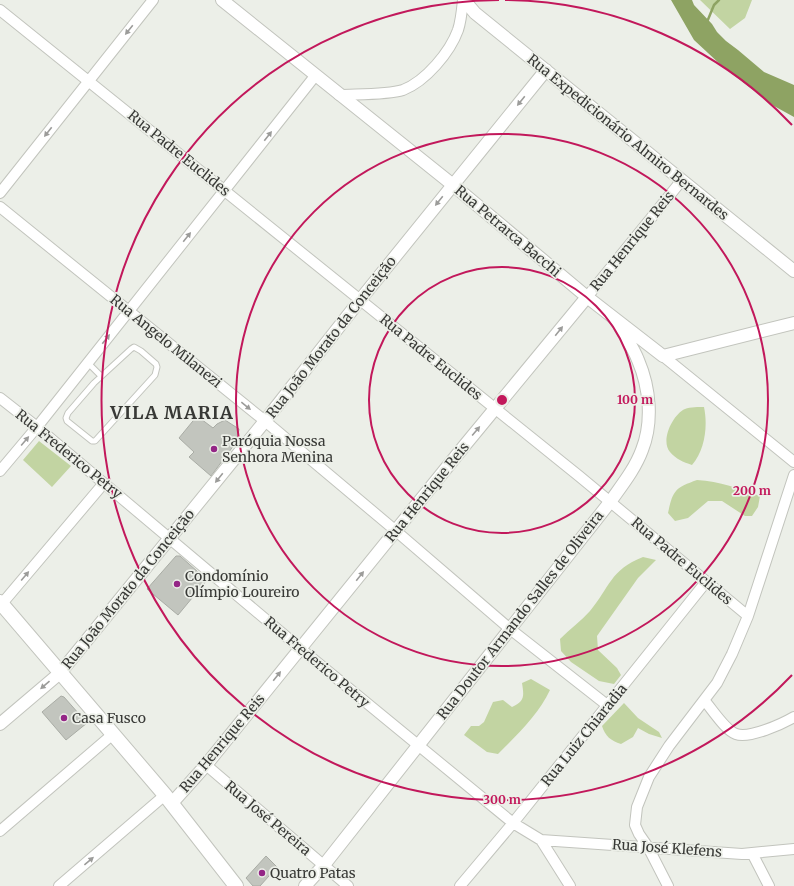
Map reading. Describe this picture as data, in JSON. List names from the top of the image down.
{
  "streets": {
    "street": [
      "Rua Expedicionário Almiro Bernardes",
      "Rua Padre Euclides",
      "Rua Petrarca Bacchi",
      "Rua Henrique Reis",
      "Rua João Morato da Conceição",
      "Rua Angelo Milanezi",
      "Rua Frederico Petry",
      "Rua Doutor Armando Salles de Oliveira",
      "Rua Luiz Chiaradia",
      "Rua José Pereira",
      "Rua José Klefens"
    ]
  },
  "crossings": [
    ["Rua Expedicionário Almiro Bernardes", "Rua Henrique Reis"],
    ["Rua Expedicionário Almiro Bernardes", "Rua João Morato da Conceição"],
    ["Rua Padre Euclides", "Rua Henrique Reis"],
    ["Rua Padre Euclides", "Rua João Morato da Conceição"],
    ["Rua Padre Euclides", "Rua Doutor Armando Salles de Oliveira"],
    ["Rua Padre Euclides", "Rua Luiz Chiaradia"],
    ["Rua Petrarca Bacchi", "Rua Henrique Reis"],
    ["Rua Petrarca Bacchi", "Rua João Morato da Conceição"],
    ["Rua Petrarca Bacchi", "Rua Doutor Armando Salles de Oliveira"],
    ["Rua Henrique Reis", "Rua Angelo Milanezi"],
    ["Rua Henrique Reis", "Rua Frederico Petry"],
    ["Rua Henrique Reis", "Rua José Pereira"],
    ["Rua João Morato da Conceição", "Rua Angelo Milanezi"],
    ["Rua João Morato da Conceição", "Rua Frederico Petry"],
    ["Rua Angelo Milanezi", "Rua Doutor Armando Salles de Oliveira"],
    ["Rua Angelo Milanezi", "Rua Luiz Chiaradia"],
    ["Rua Frederico Petry", "Rua Doutor Armando Salles de Oliveira"],
    ["Rua Frederico Petry", "Rua Luiz Chiaradia"],
    ["Rua Frederico Petry", "Rua José Klefens"],
    ["Rua Doutor Armando Salles de Oliveira", "Rua José Pereira"]
  ],
  "one_way": ["Rua Henrique Reis", "Rua João Morato da Conceição"],
  "districts": ["VILA MARIA"],
  "places": [
    "Paróquia Nossa Senhora Menina",
    "Condomínio Olímpio Loureiro",
    "Casa Fusco",
    "Quatro Patas"
  ],
  "rings": ["100 m", "200 m", "300 m"]
}
